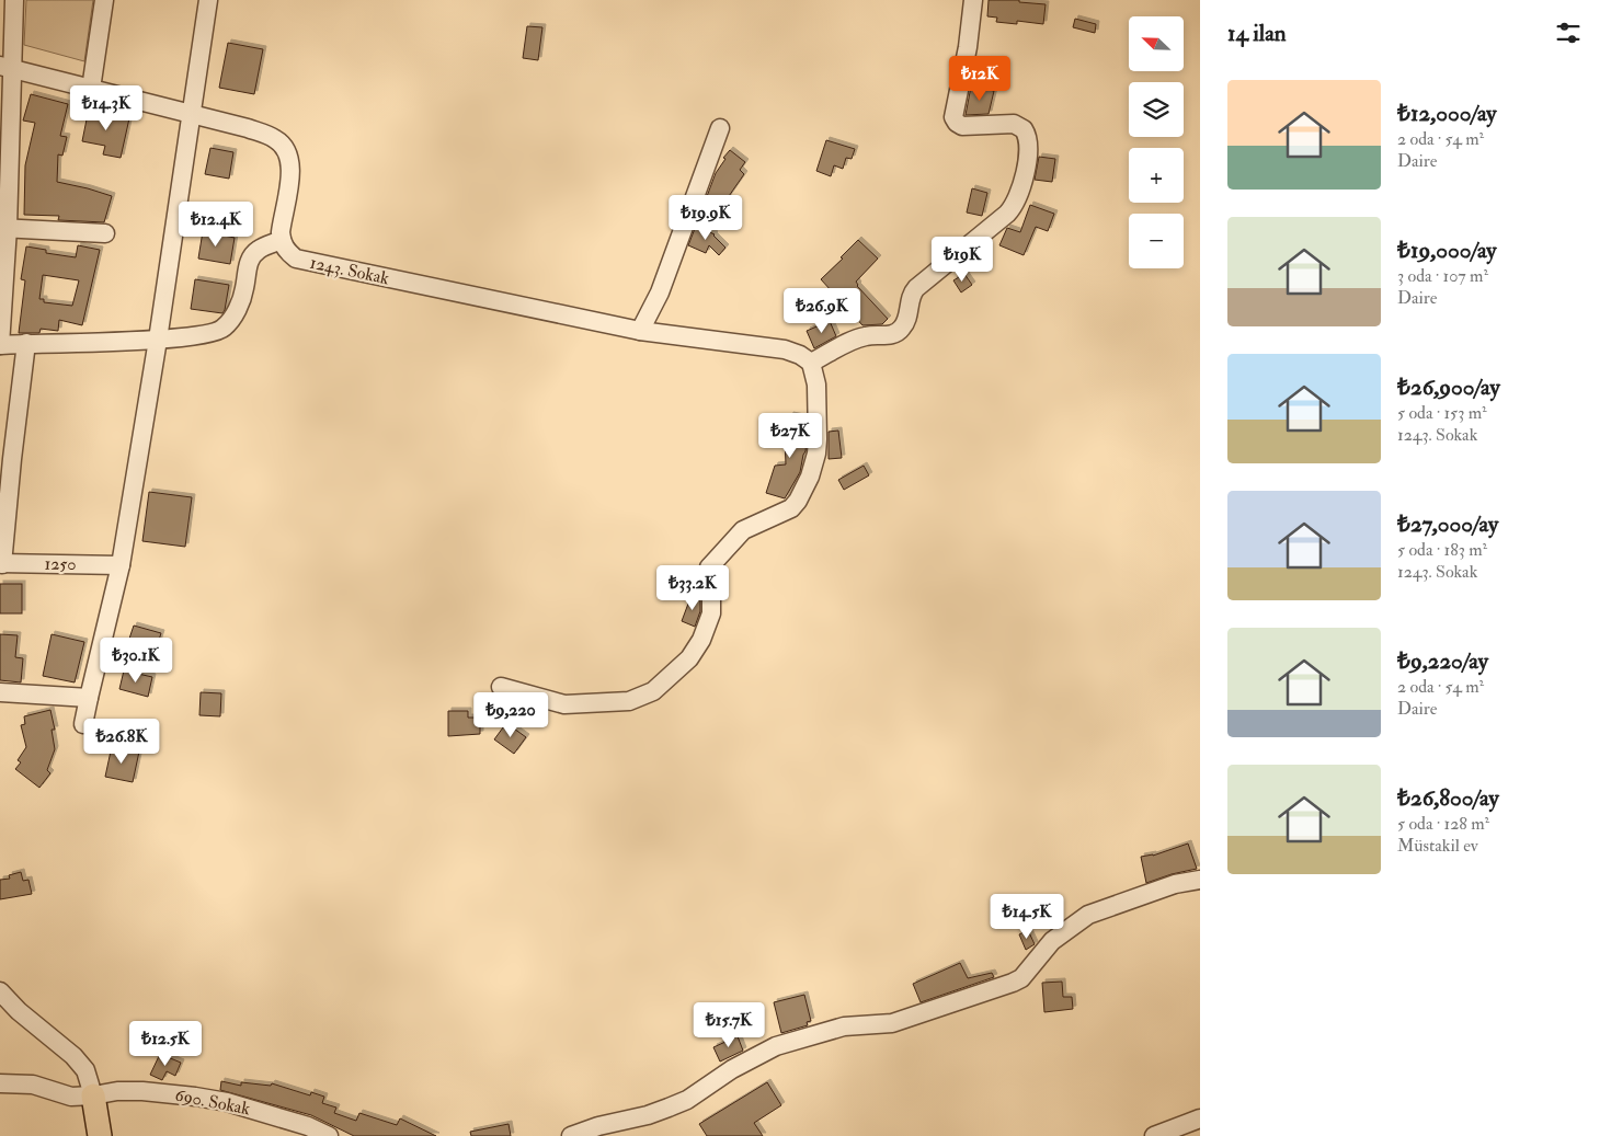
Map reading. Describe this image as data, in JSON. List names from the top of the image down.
{
  "streets": {
    "street": ["1243. Sokak", "1250", "690. Sokak"]
  },
  "north": "top left",
  "page": {
    "heading": "14 ilan",
    "map_buttons": ["+", "−"],
    "price": [
      "₺12K",
      "₺14.3K",
      "₺19.9K",
      "₺12.4K",
      "₺19K",
      "₺26.9K",
      "₺27K",
      "₺33.2K",
      "₺30.1K",
      "₺9,220",
      "₺26.8K",
      "₺14.5K",
      "₺15.7K",
      "₺12.5K"
    ],
    "list": [
      {
        "name": "₺12,000/ay",
        "note": "2 oda · 54 m² · Daire"
      },
      {
        "name": "₺19,000/ay",
        "note": "3 oda · 107 m² · Daire"
      },
      {
        "name": "₺26,900/ay",
        "note": "5 oda · 153 m² · 1243. Sokak"
      },
      {
        "name": "₺27,000/ay",
        "note": "5 oda · 183 m² · 1243. Sokak"
      },
      {
        "name": "₺9,220/ay",
        "note": "2 oda · 54 m² · Daire"
      },
      {
        "name": "₺26,800/ay",
        "note": "5 oda · 128 m² · Müstakil ev"
      }
    ]
  }
}
